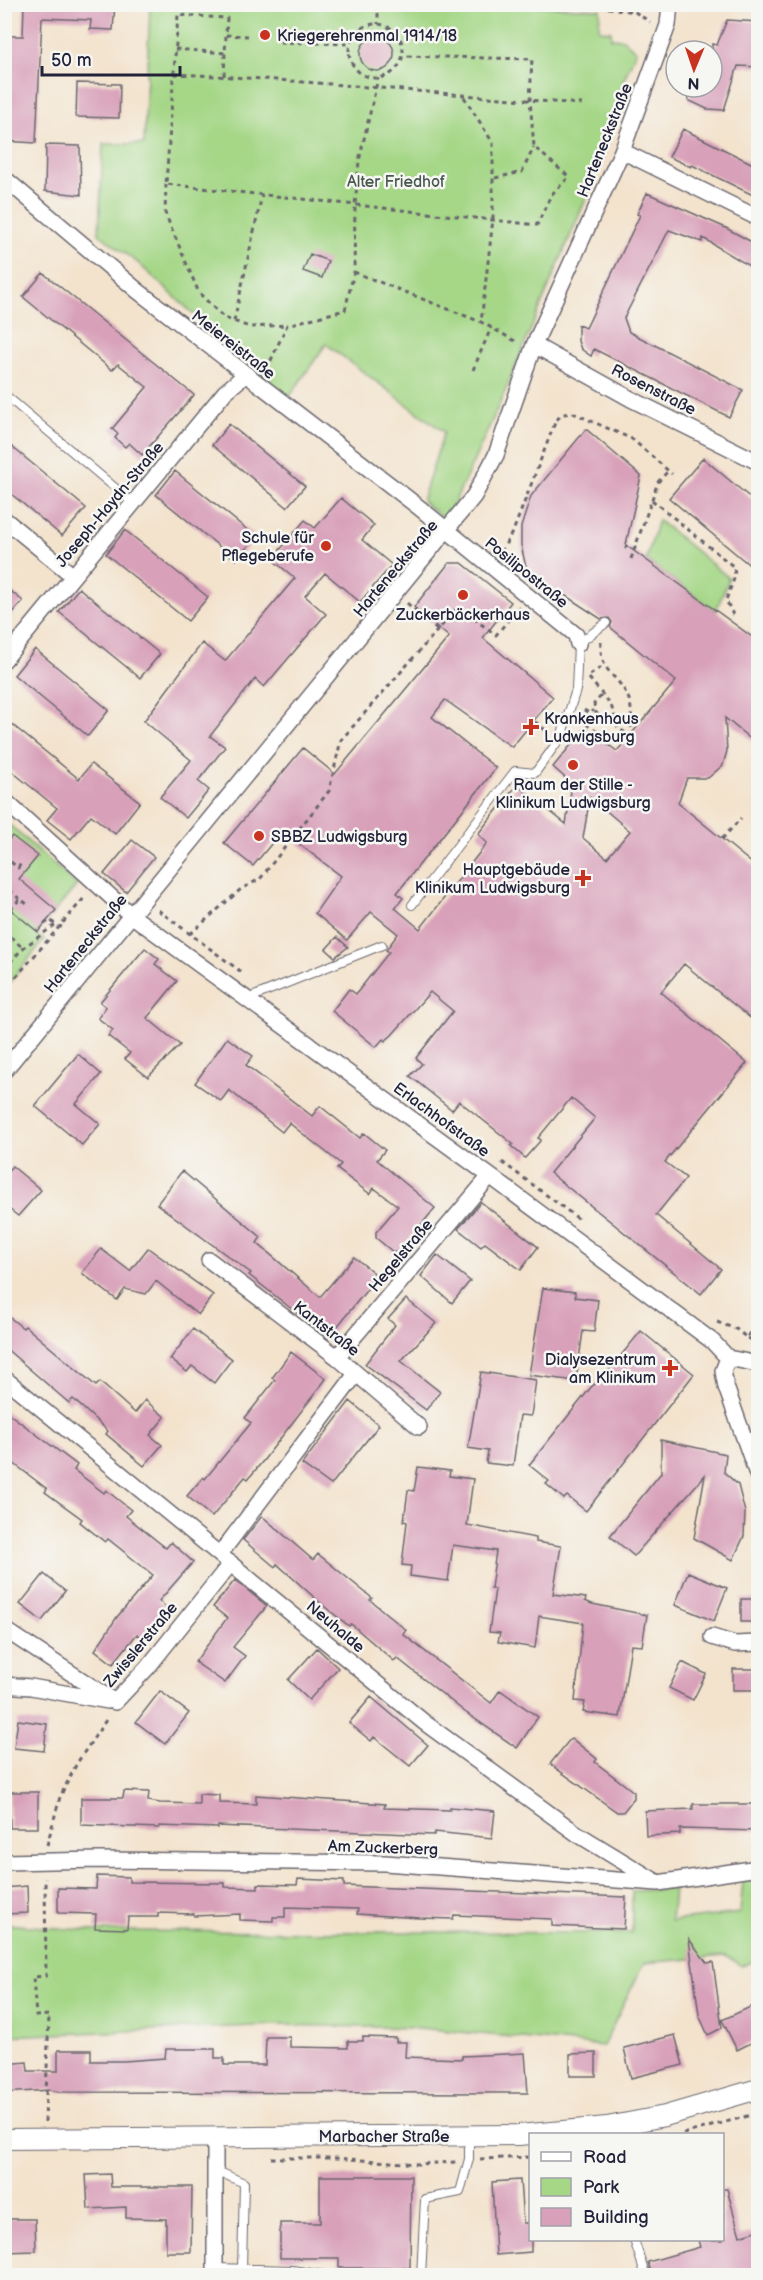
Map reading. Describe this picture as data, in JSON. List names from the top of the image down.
{
  "streets": {
    "main road": ["Marbacher Straße"],
    "street": [
      "Harteneckstraße",
      "Meiereistraße",
      "Rosenstraße",
      "Joseph-Haydn-Straße",
      "Posilipostraße",
      "Erlachhofstraße",
      "Hegelstraße",
      "Kantstraße",
      "Neuhalde",
      "Zwisslerstraße",
      "Am Zuckerberg"
    ]
  },
  "crossings": [
    ["Harteneckstraße", "Meiereistraße"],
    ["Harteneckstraße", "Rosenstraße"],
    ["Harteneckstraße", "Posilipostraße"],
    ["Harteneckstraße", "Erlachhofstraße"],
    ["Meiereistraße", "Joseph-Haydn-Straße"],
    ["Meiereistraße", "Posilipostraße"],
    ["Erlachhofstraße", "Hegelstraße"],
    ["Hegelstraße", "Kantstraße"],
    ["Neuhalde", "Zwisslerstraße"],
    ["Neuhalde", "Am Zuckerberg"]
  ],
  "parks": ["Alter Friedhof"],
  "places": {
    "other": [
      "Kriegerehrenmal 1914/18",
      "Schule für Pflegeberufe",
      "Zuckerbäckerhaus",
      "Raum der Stille - Klinikum Ludwigsburg",
      "SBBZ Ludwigsburg"
    ],
    "health": ["Krankenhaus Ludwigsburg", "Hauptgebäude Klinikum Ludwigsburg", "Dialysezentrum am Klinikum"]
  },
  "legend": ["Road", "Park", "Building"],
  "scale_bar": "50 m",
  "north": "bottom"
}
